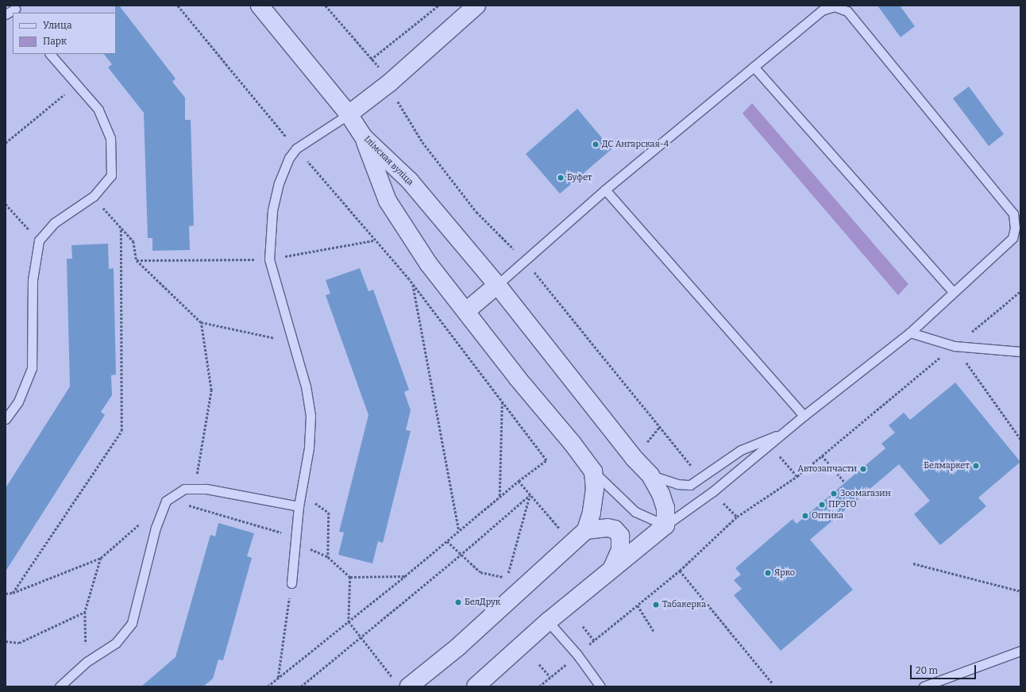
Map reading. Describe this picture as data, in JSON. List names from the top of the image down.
{
  "streets": {
    "main road": ["Ілімская вуліца"]
  },
  "places": [
    "ДС Ангарская-4",
    "Буфет",
    "Белмаркет",
    "Автозапчасти",
    "Зоомагазин",
    "ПРЭГО",
    "Оптика",
    "Ярко",
    "БелДрук",
    "Табакерка"
  ],
  "legend": ["Улица", "Парк"],
  "scale_bar": "20 m"
}
